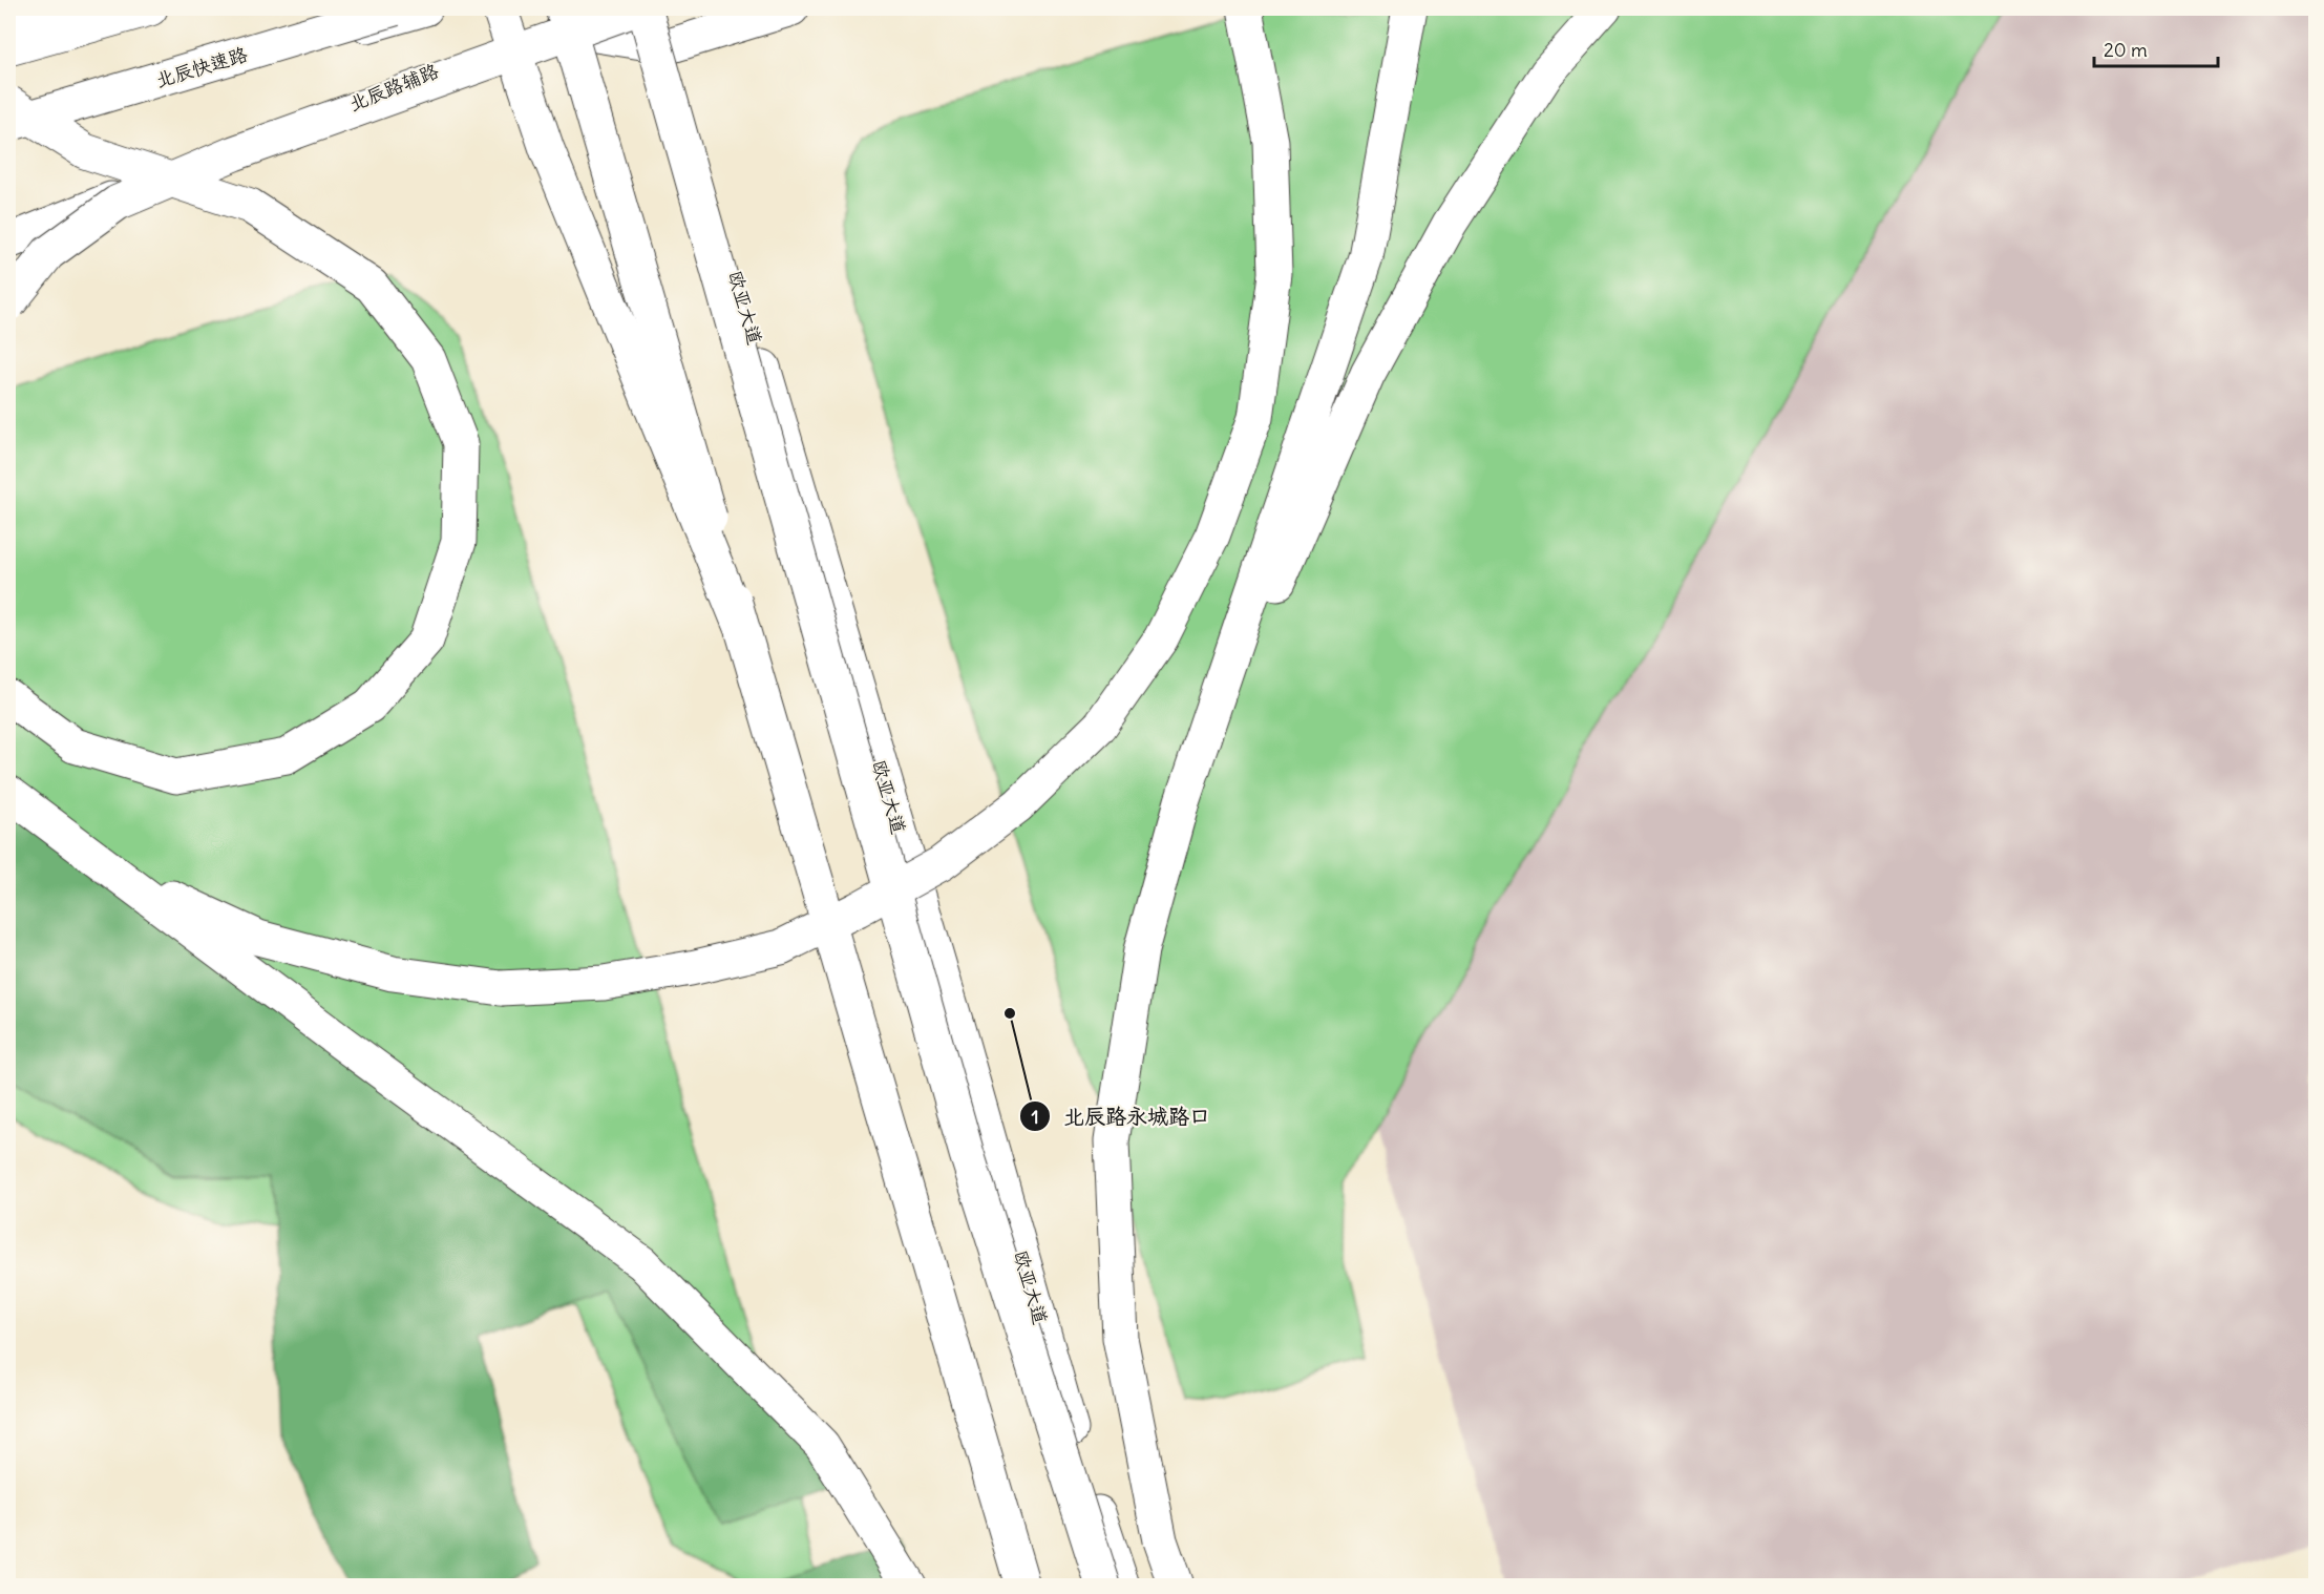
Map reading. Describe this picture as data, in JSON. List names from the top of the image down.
{
  "streets": {
    "main road": ["北辰快速路", "北辰路辅路", "欧亚大道"]
  },
  "crossings": [
    ["北辰路辅路", "欧亚大道"]
  ],
  "places": ["北辰路永城路口"],
  "scale_bar": "20 m"
}
